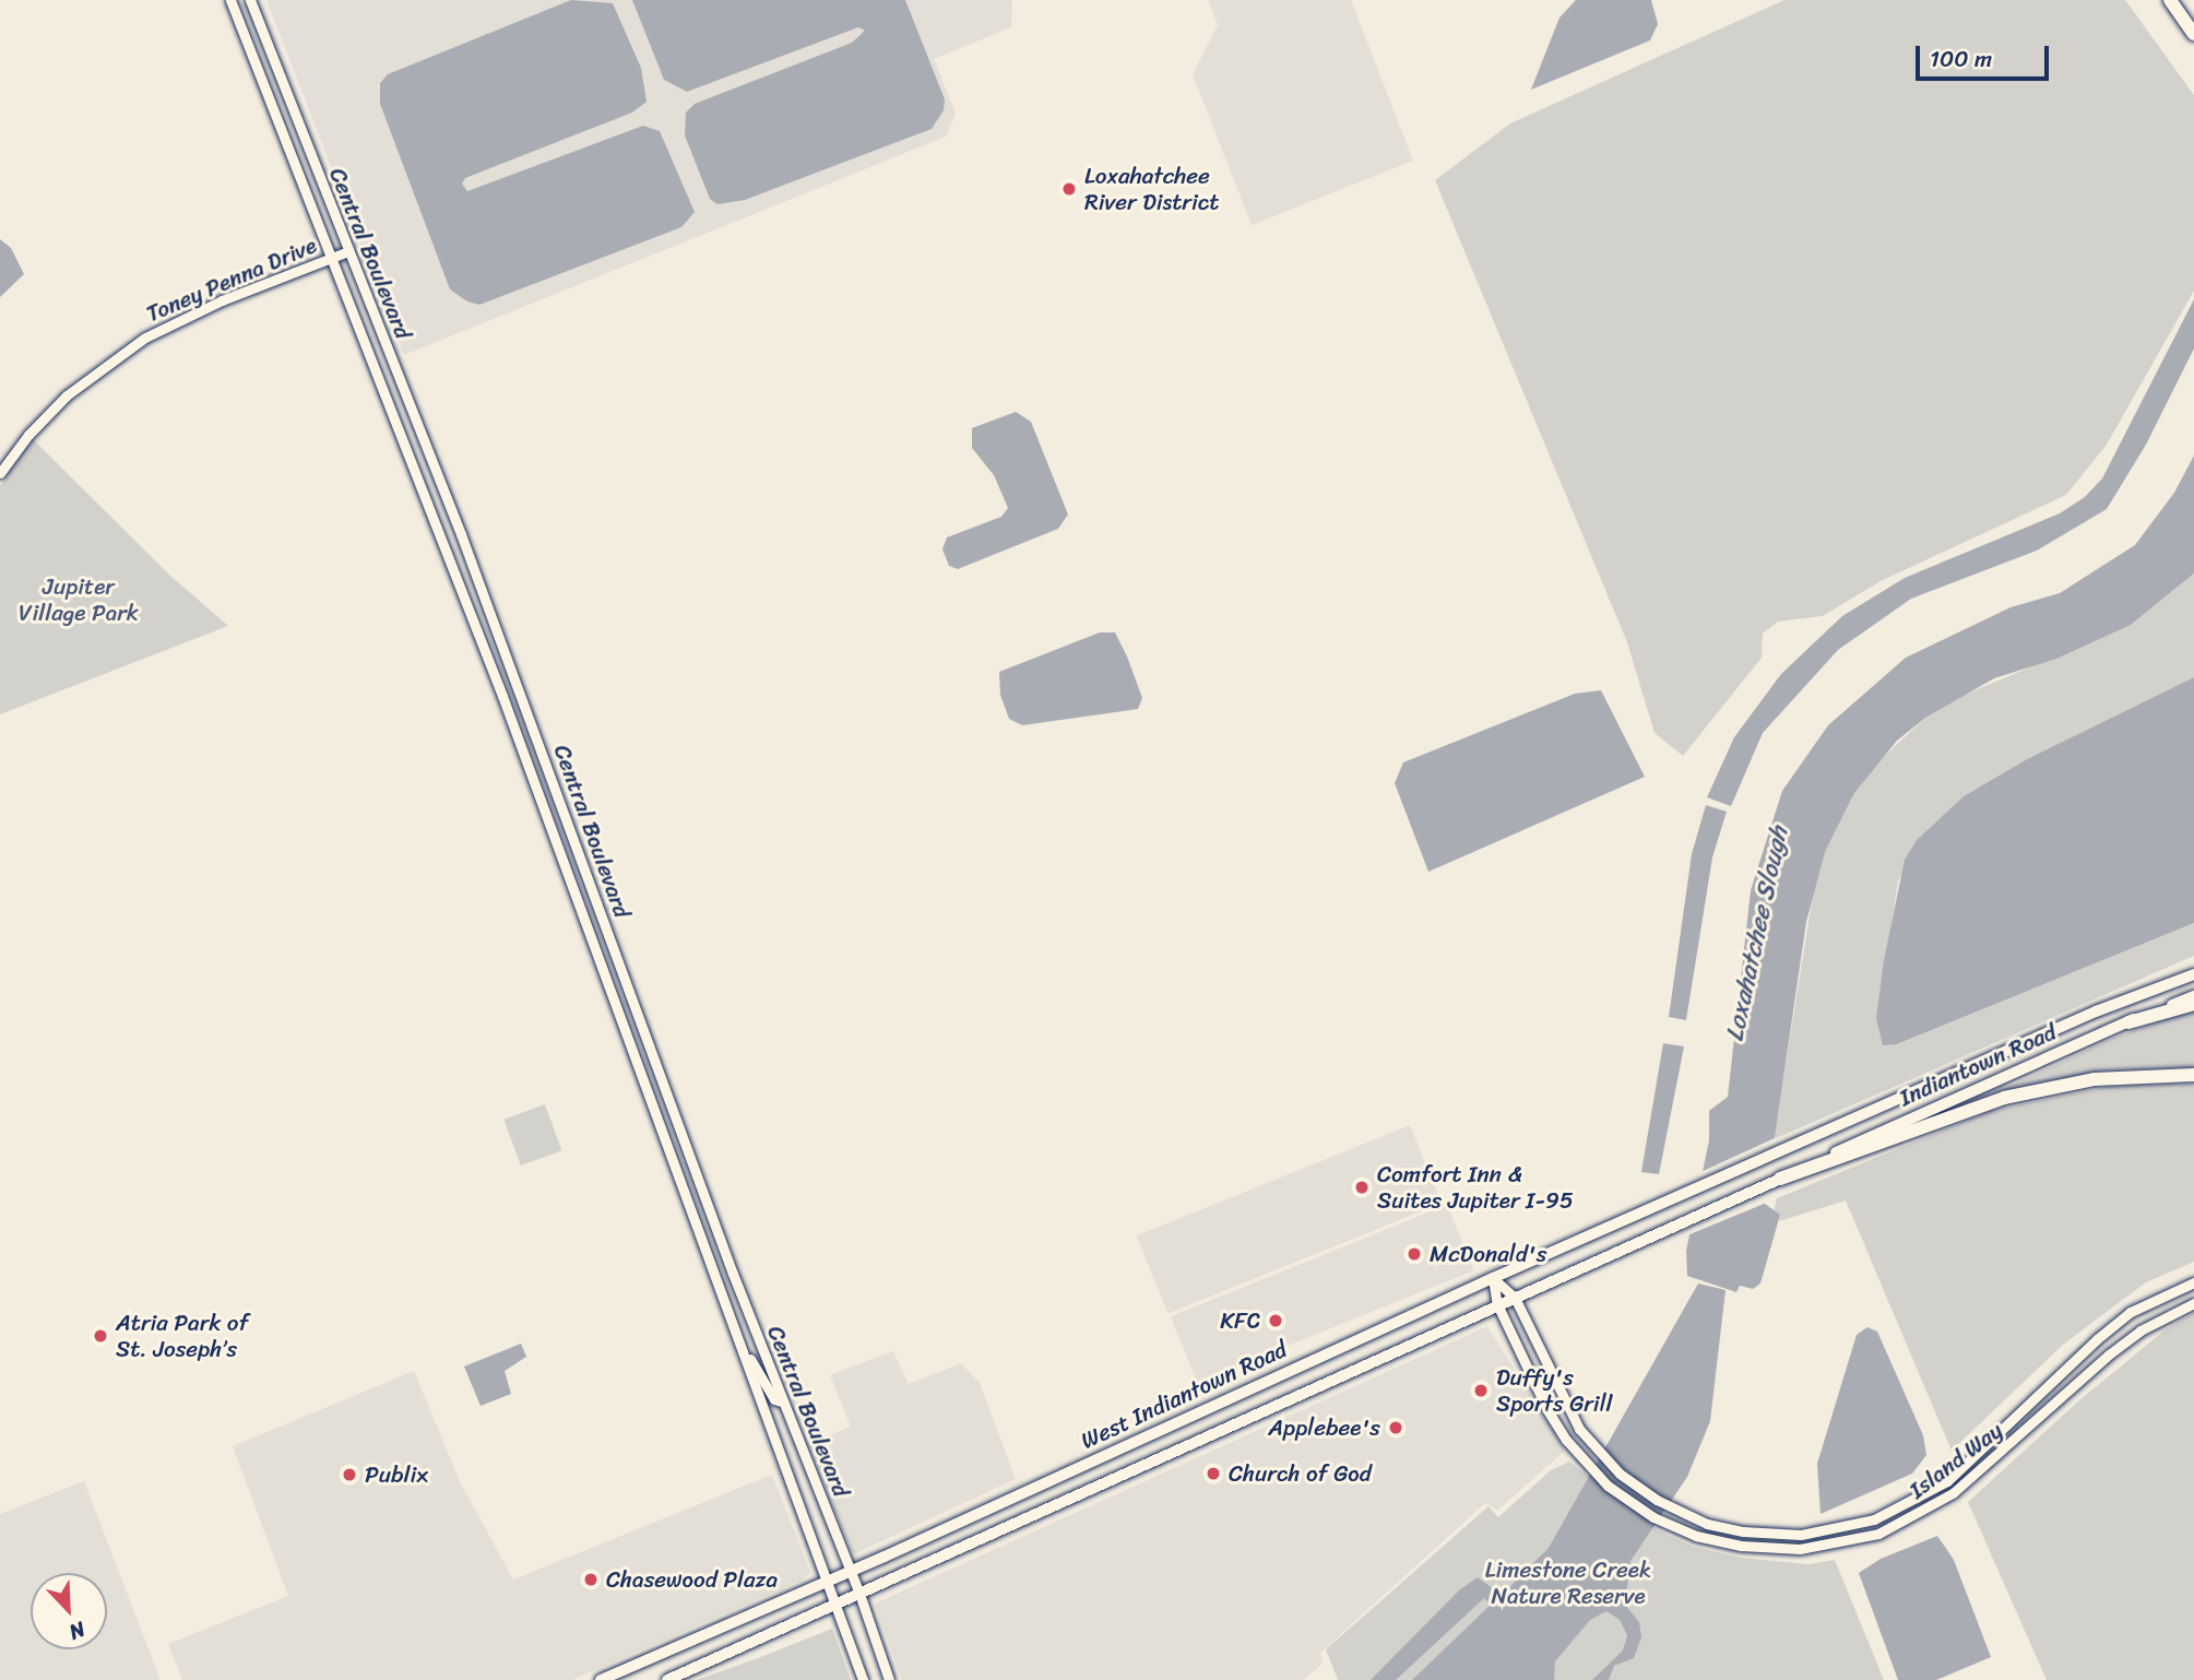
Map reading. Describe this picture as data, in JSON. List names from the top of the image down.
{
  "streets": {
    "main road": ["Indiantown Road", "West Indiantown Road"],
    "street": ["Central Boulevard", "Toney Penna Drive", "Island Way"]
  },
  "crossings": [
    ["Central Boulevard", "Toney Penna Drive"],
    ["Central Boulevard", "West Indiantown Road"],
    ["Indiantown Road", "West Indiantown Road"],
    ["West Indiantown Road", "Island Way"]
  ],
  "water": ["Loxahatchee Slough"],
  "parks": ["Jupiter Village Park", "Limestone Creek Nature Reserve"],
  "places": [
    "Loxahatchee River District",
    "Comfort Inn & Suites Jupiter I-95",
    "McDonald's",
    "KFC",
    "Atria Park of St. Joseph’s",
    "Duffy's Sports Grill",
    "Applebee's",
    "Church of God",
    "Publix",
    "Chasewood Plaza"
  ],
  "scale_bar": "100 m",
  "north": "bottom right"
}
